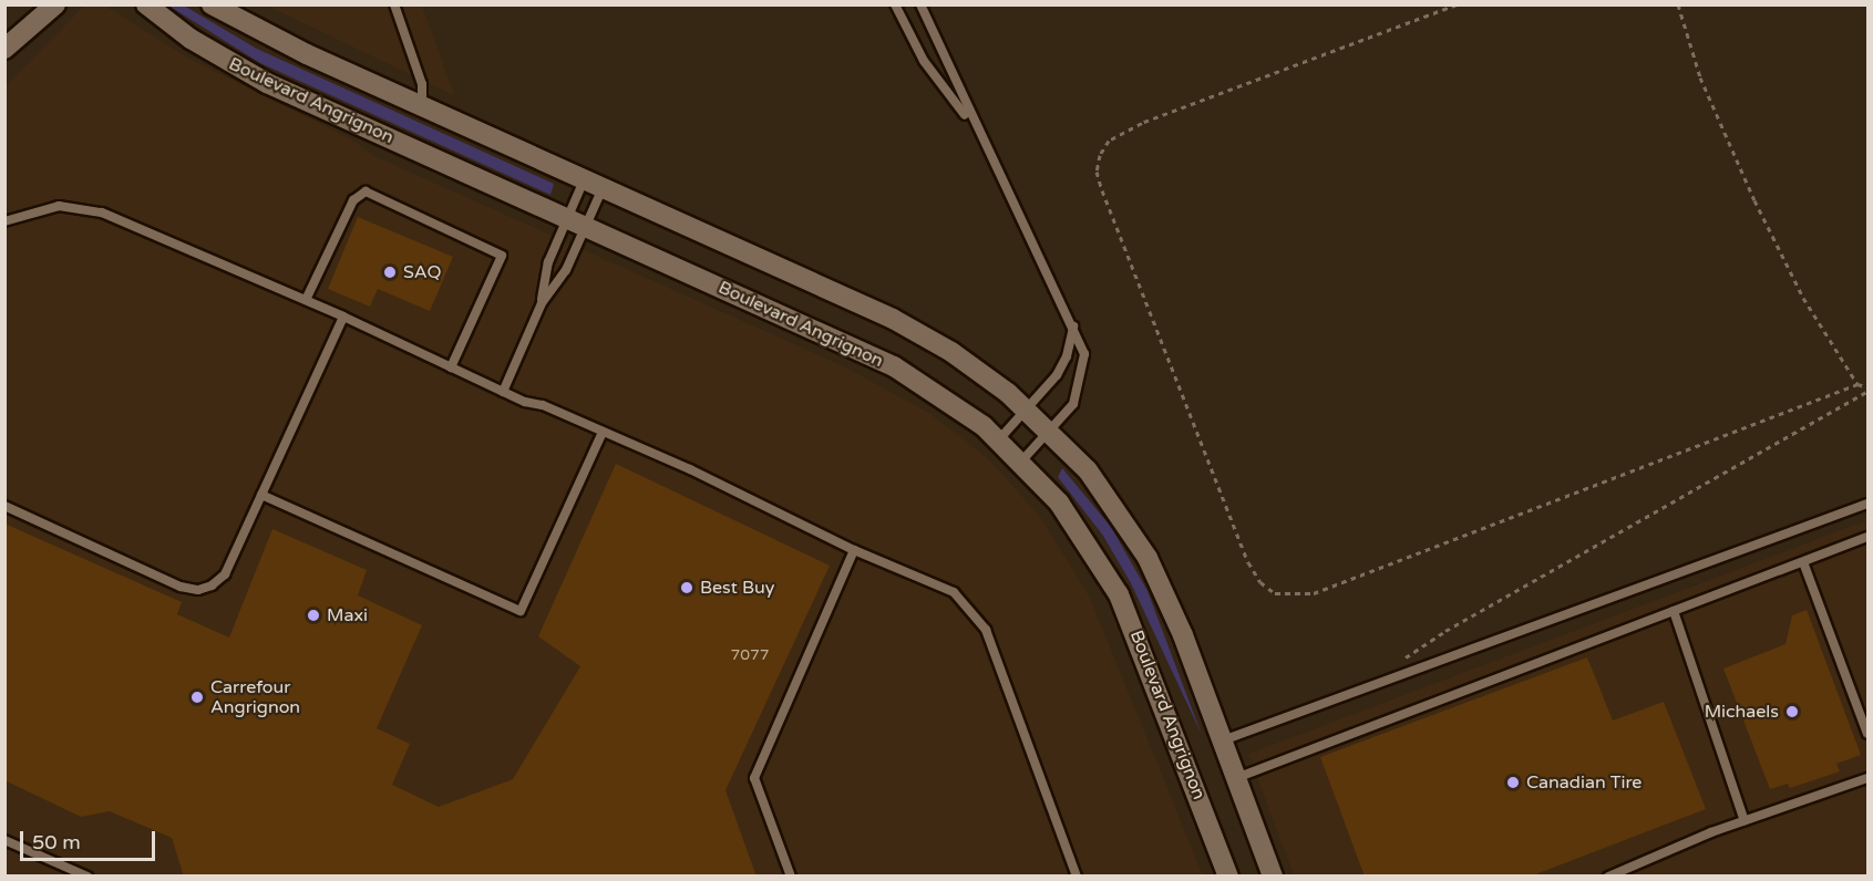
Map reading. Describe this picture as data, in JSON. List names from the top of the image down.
{
  "streets": {
    "main road": ["Boulevard Angrignon"]
  },
  "places": [
    "SAQ",
    "Best Buy",
    "Maxi",
    "Carrefour Angrignon",
    "Michaels",
    "Canadian Tire"
  ],
  "house_numbers": ["7077"],
  "scale_bar": "50 m"
}
